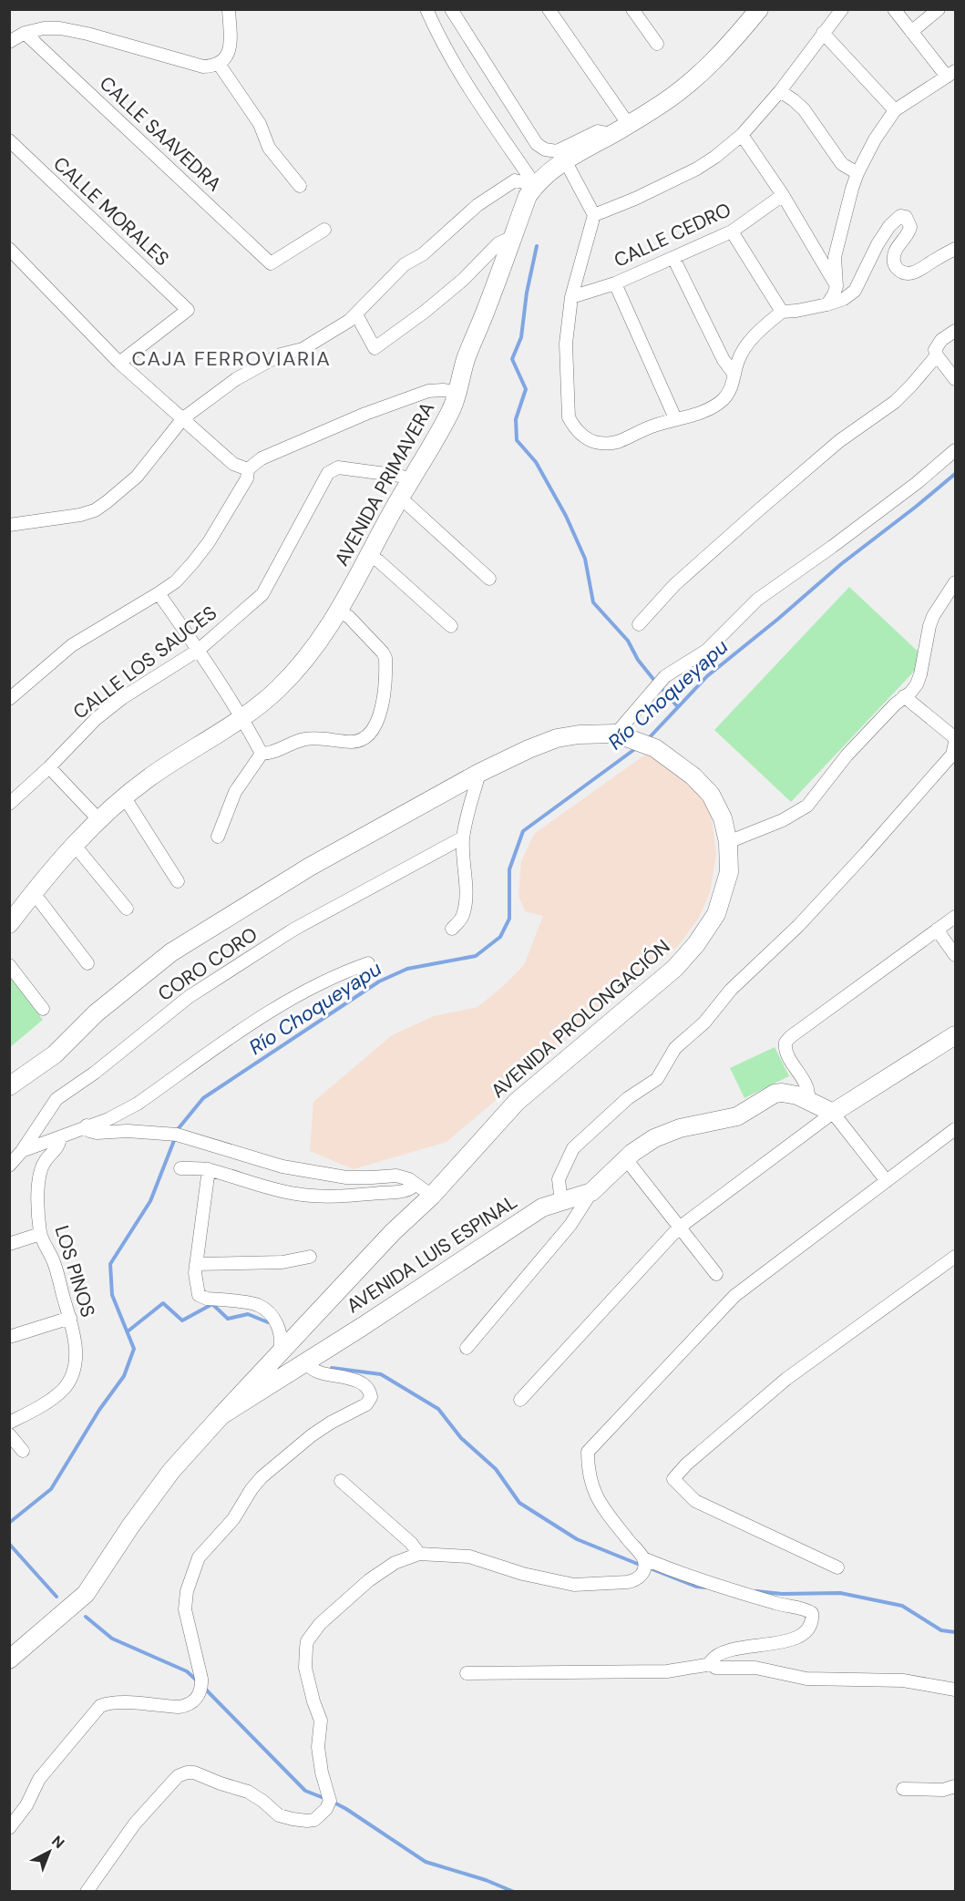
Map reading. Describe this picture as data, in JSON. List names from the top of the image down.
{
  "streets": {
    "street": [
      "CALLE SAAVEDRA",
      "CALLE MORALES",
      "CALLE CEDRO",
      "AVENIDA PRIMAVERA",
      "CALLE LOS SAUCES",
      "CORO CORO",
      "AVENIDA PROLONGACIÓN",
      "AVENIDA LUIS ESPINAL",
      "LOS PINOS"
    ]
  },
  "crossings": [
    ["AVENIDA PRIMAVERA", "CALLE LOS SAUCES"],
    ["AVENIDA PROLONGACIÓN", "AVENIDA LUIS ESPINAL"]
  ],
  "districts": ["CAJA FERROVIARIA"],
  "water": ["Río Choqueyapu"],
  "north": "top right"
}
